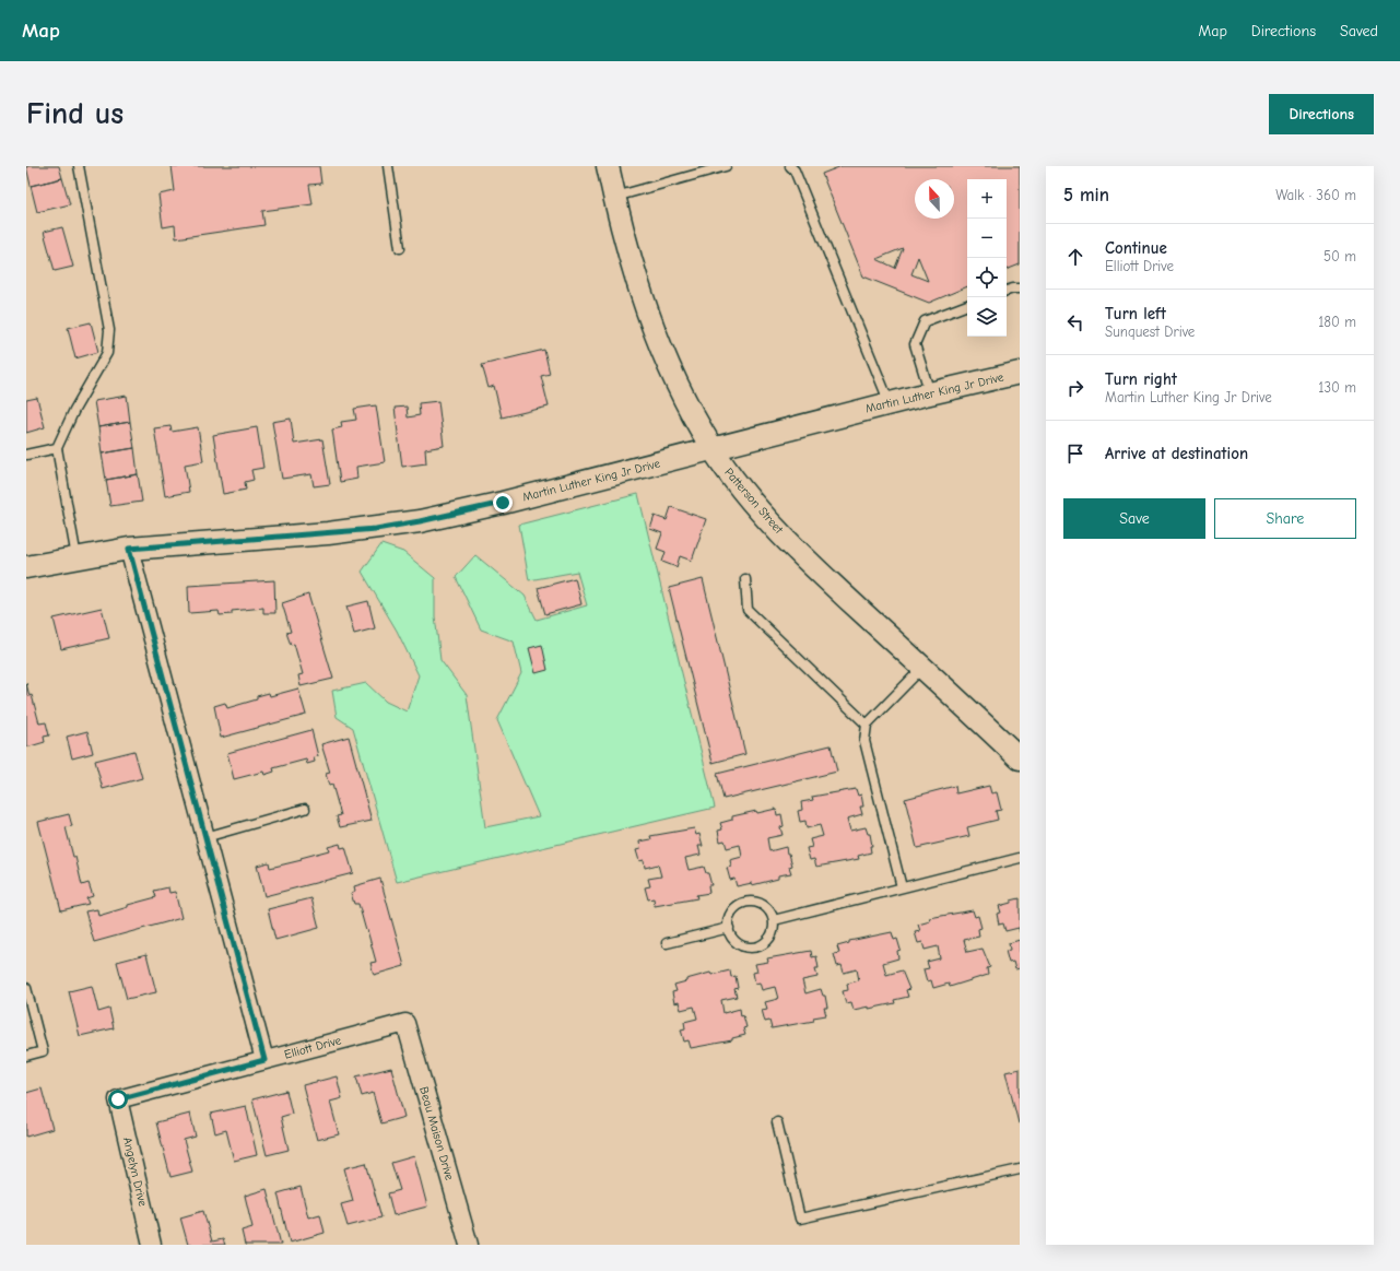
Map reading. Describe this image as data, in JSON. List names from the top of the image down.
{
  "streets": {
    "street": [
      "Martin Luther King Jr Drive",
      "Patterson Street",
      "Elliott Drive",
      "Beau Maison Drive",
      "Angelyn Drive"
    ]
  },
  "crossings": [
    ["Martin Luther King Jr Drive", "Patterson Street"],
    ["Elliott Drive", "Beau Maison Drive"],
    ["Elliott Drive", "Angelyn Drive"]
  ],
  "north": "top",
  "page": {
    "header": "Map",
    "nav": ["Map", "Directions", "Saved"],
    "buttons": [
      "Directions",
      ["Save", "Share"]
    ],
    "title": "Find us",
    "heading": ["5 min", "Walk · 360 m"],
    "map_buttons": ["+", "−"],
    "list": [
      ["Continue", "Elliott Drive", "50 m"],
      ["Turn left", "Sunquest Drive", "180 m"],
      ["Turn right", "Martin Luther King Jr Drive", "130 m"],
      "Arrive at destination"
    ]
  }
}
